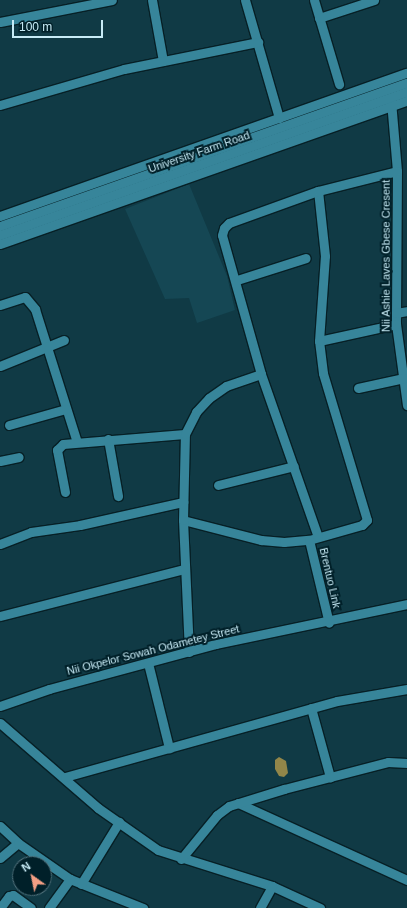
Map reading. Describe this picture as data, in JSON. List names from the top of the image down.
{
  "streets": {
    "street": [
      "University Farm Road",
      "Nii Ashie Laves Gbese Cresent",
      "Brentuo Link",
      "Nii Okpelor Sowah Odametey Street"
    ]
  },
  "crossings": [
    ["University Farm Road", "Nii Ashie Laves Gbese Cresent"],
    ["Brentuo Link", "Nii Okpelor Sowah Odametey Street"]
  ],
  "scale_bar": "100 m",
  "north": "top left"
}
